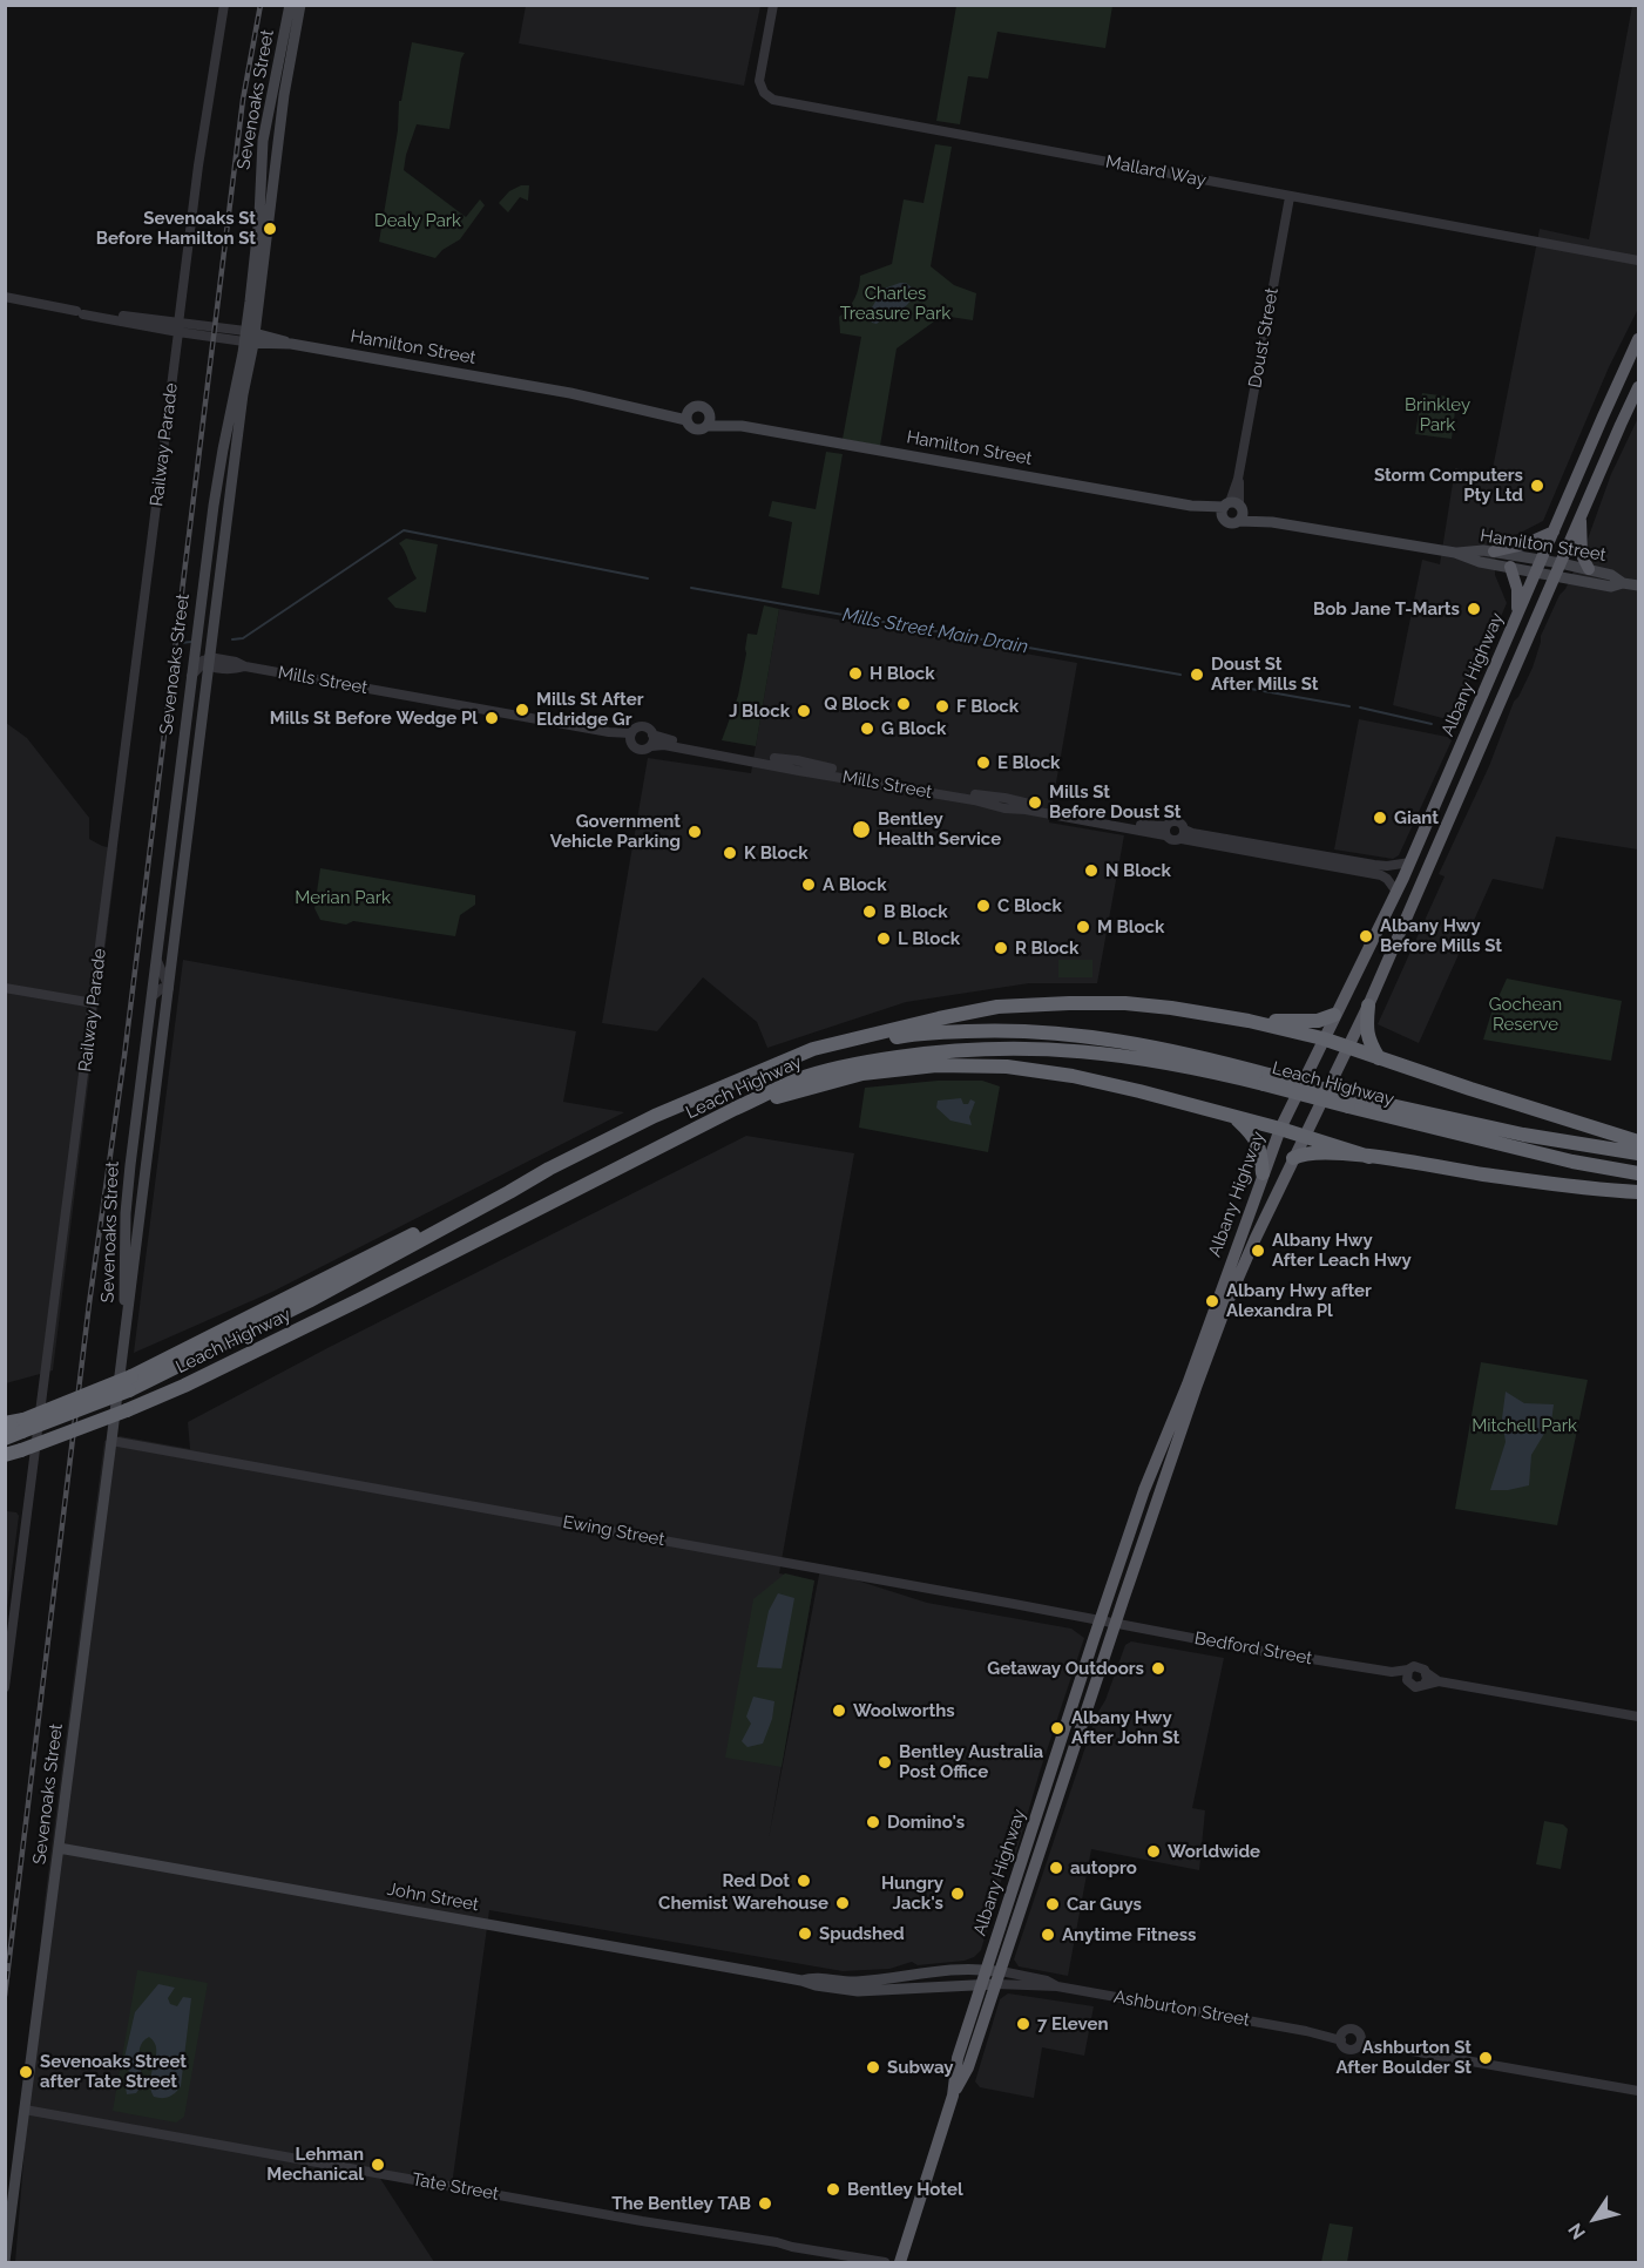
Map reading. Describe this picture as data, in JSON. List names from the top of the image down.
{
  "streets": {
    "highway": ["Albany Highway", "Leach Highway"],
    "main road": ["Sevenoaks Street", "Hamilton Street", "John Street"],
    "street": [
      "Mallard Way",
      "Doust Street",
      "Railway Parade",
      "Mills Street",
      "Ewing Street",
      "Bedford Street",
      "Ashburton Street",
      "Tate Street"
    ]
  },
  "crossings": [
    ["Sevenoaks Street", "Hamilton Street"],
    ["Sevenoaks Street", "Mills Street"],
    ["Sevenoaks Street", "Ewing Street"],
    ["Sevenoaks Street", "John Street"],
    ["Sevenoaks Street", "Tate Street"],
    ["Mallard Way", "Doust Street"],
    ["Doust Street", "Hamilton Street"],
    ["Hamilton Street", "Railway Parade"],
    ["Hamilton Street", "Albany Highway"],
    ["Albany Highway", "Ewing Street"],
    ["Albany Highway", "Bedford Street"],
    ["Albany Highway", "John Street"],
    ["Albany Highway", "Ashburton Street"],
    ["Ewing Street", "Bedford Street"],
    ["John Street", "Ashburton Street"]
  ],
  "water": ["Mills Street Main Drain"],
  "parks": [
    "Dealy Park",
    "Charles Treasure Park",
    "Brinkley Park",
    "Merian Park",
    "Gochean Reserve",
    "Mitchell Park"
  ],
  "places": [
    "Sevenoaks St Before Hamilton St",
    "Storm Computers Pty Ltd",
    "Bob Jane T-Marts",
    "H Block",
    "Doust St After Mills St",
    "Q Block",
    "F Block",
    "Mills St After Eldridge Gr",
    "J Block",
    "Mills St Before Wedge Pl",
    "G Block",
    "E Block",
    "Mills St Before Doust St",
    "Giant",
    "Bentley Health Service",
    "Government Vehicle Parking",
    "K Block",
    "N Block",
    "A Block",
    "C Block",
    "B Block",
    "M Block",
    "Albany Hwy Before Mills St",
    "L Block",
    "R Block",
    "Albany Hwy After Leach Hwy",
    "Albany Hwy after Alexandra Pl",
    "Getaway Outdoors",
    "Woolworths",
    "Albany Hwy After John St",
    "Bentley Australia Post Office",
    "Domino's",
    "Worldwide",
    "autopro",
    "Red Dot",
    "Hungry Jack's",
    "Chemist Warehouse",
    "Car Guys",
    "Spudshed",
    "Anytime Fitness",
    "7 Eleven",
    "Ashburton St After Boulder St",
    "Subway",
    "Sevenoaks Street after Tate Street",
    "Lehman Mechanical",
    "Bentley Hotel",
    "The Bentley TAB"
  ],
  "north": "bottom left"
}
